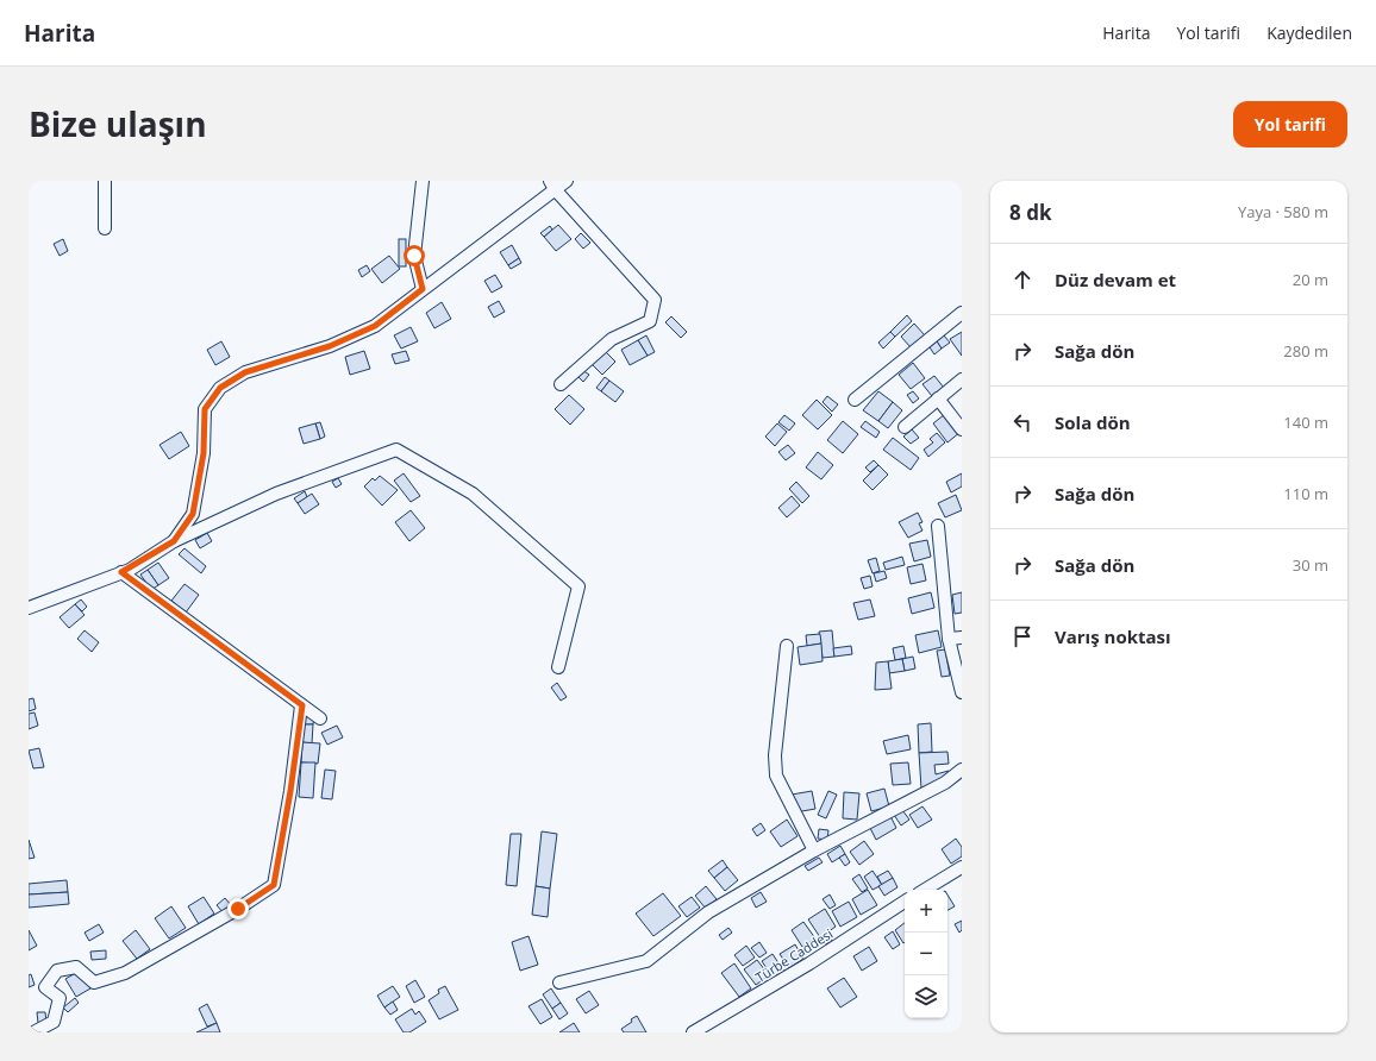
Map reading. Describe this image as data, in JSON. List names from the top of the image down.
{
  "streets": {
    "street": ["Türbe Caddesi"]
  },
  "page": {
    "header": "Harita",
    "nav": ["Harita", "Yol tarifi", "Kaydedilen"],
    "title": "Bize ulaşın",
    "buttons": "Yol tarifi",
    "heading": ["8 dk", "Yaya · 580 m"],
    "list": [
      ["Düz devam et", "20 m"],
      ["Sağa dön", "280 m"],
      ["Sola dön", "140 m"],
      ["Sağa dön", "110 m"],
      ["Sağa dön", "30 m"],
      "Varış noktası"
    ],
    "map_buttons": ["+", "−"]
  }
}
